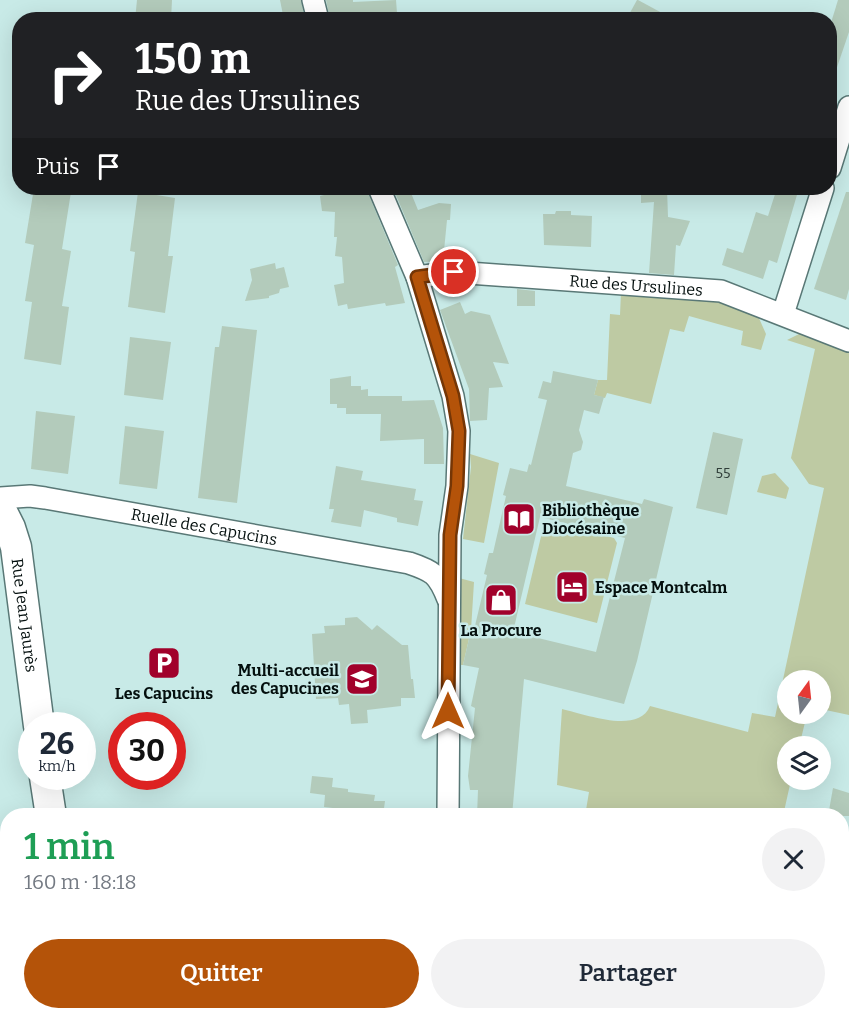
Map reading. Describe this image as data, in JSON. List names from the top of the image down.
{
  "streets": {
    "main road": ["Rue Jean Jaurès"],
    "street": ["Rue des Ursulines", "Ruelle des Capucins"]
  },
  "places": {
    "library": ["Bibliothèque Diocésaine"],
    "hotel": ["Espace Montcalm"],
    "shop": ["La Procure"],
    "parking": ["Les Capucins"],
    "school or university": ["Multi-accueil des Capucines"]
  },
  "house_numbers": ["55"],
  "north": "top",
  "page": {
    "turn": ["150 m", "Rue des Ursulines"],
    "then": "Puis",
    "speed": "26 km/h",
    "limit": "30",
    "heading": ["1 min", "160 m · 18:18"],
    "buttons": ["Quitter", "Partager"]
  }
}
